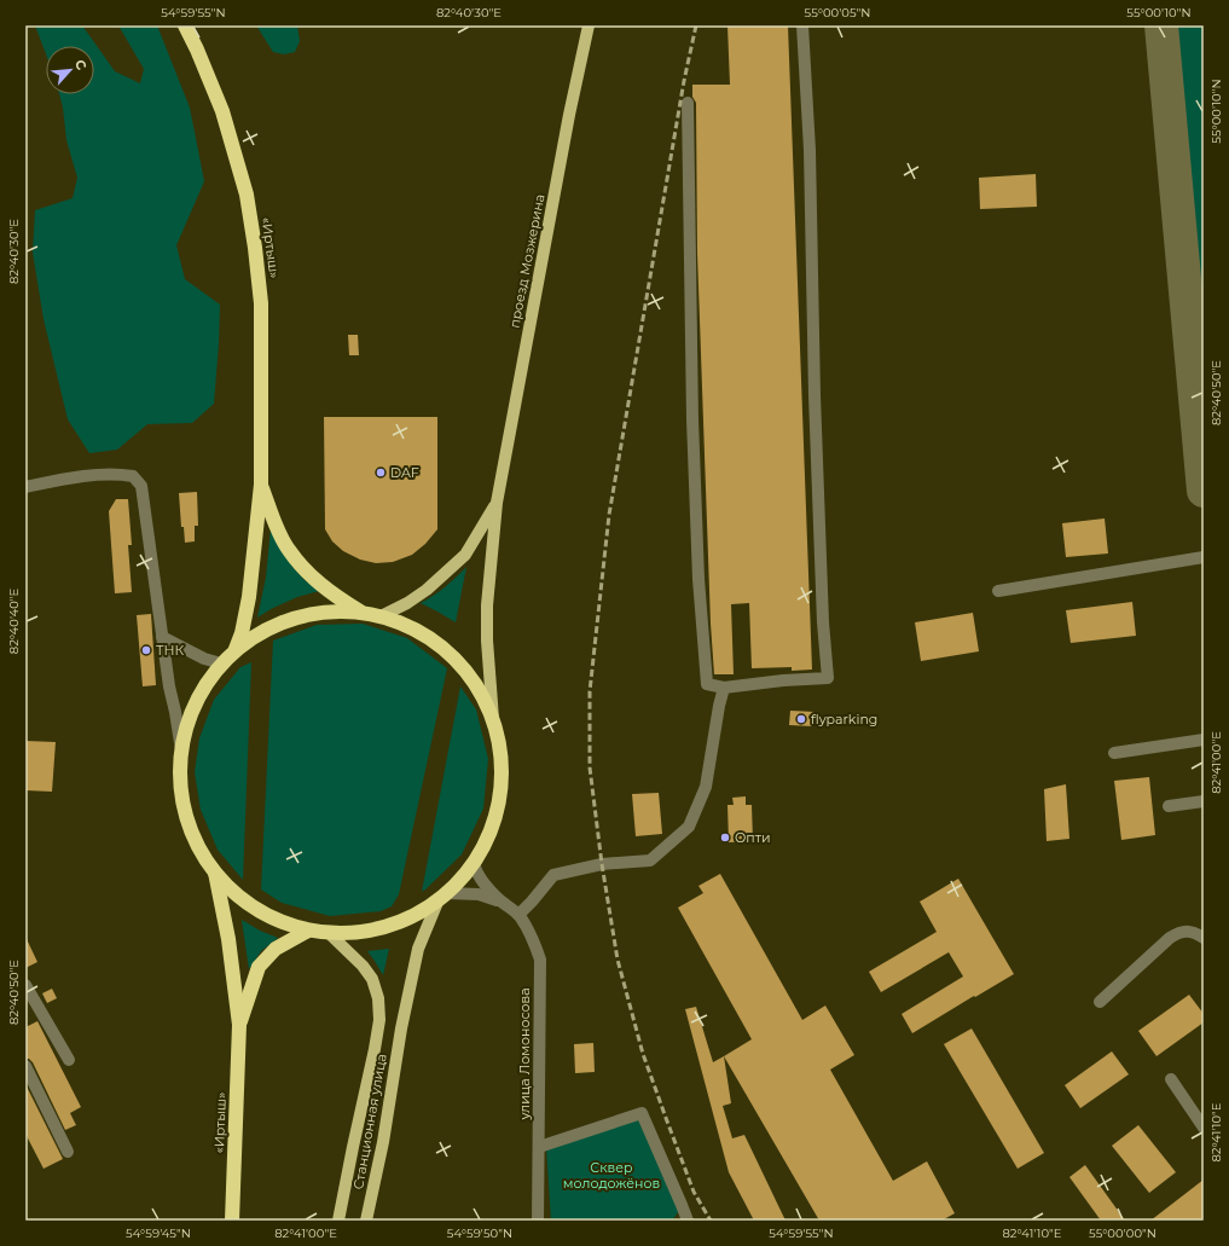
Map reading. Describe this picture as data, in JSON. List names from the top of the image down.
{
  "streets": {
    "highway": ["«Иртыш»"],
    "main road": ["проезд Мозжерина", "Станционная улица"],
    "street": ["улица Ломоносова"]
  },
  "parks": ["Сквер молодожёнов"],
  "places": [
    "DAF",
    "ТНК",
    "flyparking",
    "Опти"
  ],
  "north": "top right",
  "coordinates": [
    "54°59'55\"N",
    "82°40'30\"E",
    "55°00'05\"N",
    "55°00'10\"N",
    "82°40'50\"E",
    "82°40'40\"E",
    "82°41'00\"E",
    "82°41'10\"E",
    "54°59'45\"N",
    "54°59'50\"N",
    "55°00'00\"N"
  ]
}
